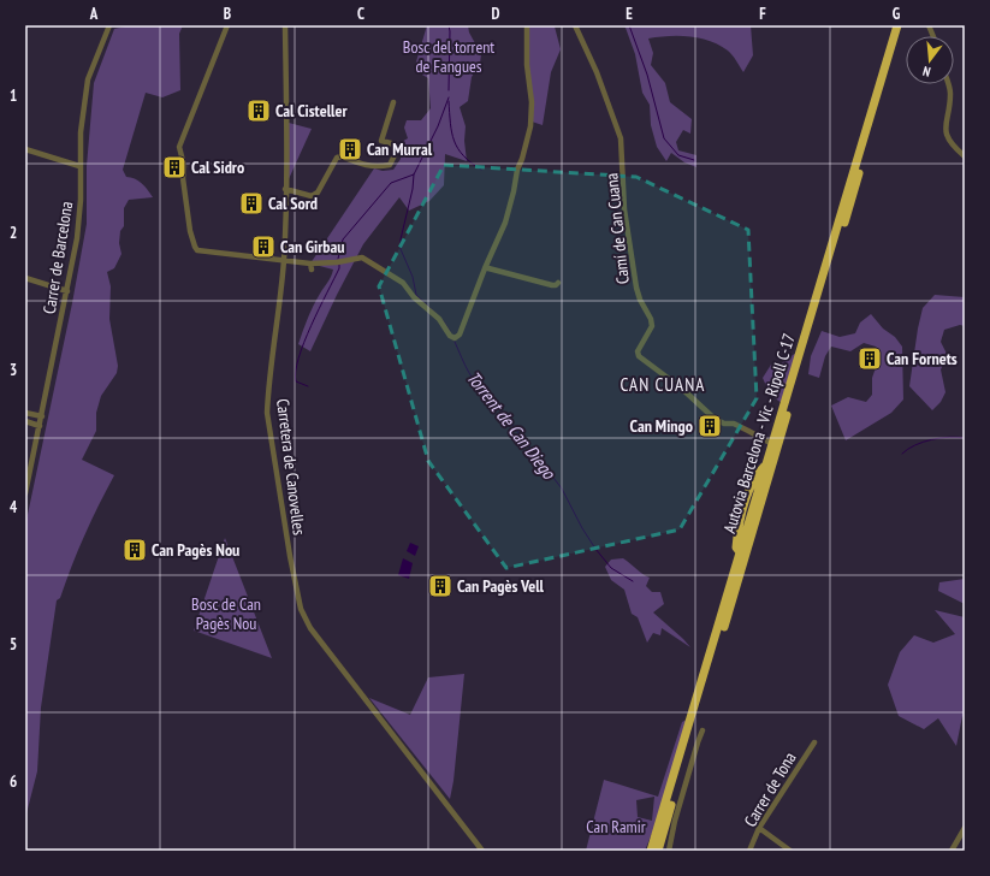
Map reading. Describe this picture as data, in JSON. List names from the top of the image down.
{
  "streets": {
    "highway": ["Autovia Barcelona - Vic - Ripoll C-17"],
    "street": [
      "Camí de Can Cuana",
      "Carrer de Barcelona",
      "Carretera de Canovelles",
      "Carrer de Tona"
    ]
  },
  "crossings": [
    ["Camí de Can Cuana", "Autovia Barcelona - Vic - Ripoll C-17"]
  ],
  "districts": ["CAN CUANA"],
  "water": ["Torrent de Can Diego"],
  "parks": ["Bosc del torrent de Fangues", "Bosc de Can Pagès Nou", "Can Ramir"],
  "places": {
    "building": [
      "Cal Cisteller",
      "Can Murral",
      "Cal Sidro",
      "Cal Sord",
      "Can Girbau",
      "Can Fornets",
      "Can Mingo",
      "Can Pagès Nou",
      "Can Pagès Vell"
    ]
  },
  "north": "bottom",
  "grid": {
    "columns": [
      "A",
      "B",
      "C",
      "D",
      "E",
      "F",
      "G"
    ],
    "rows": [
      "1",
      "2",
      "3",
      "4",
      "5",
      "6"
    ]
  }
}
